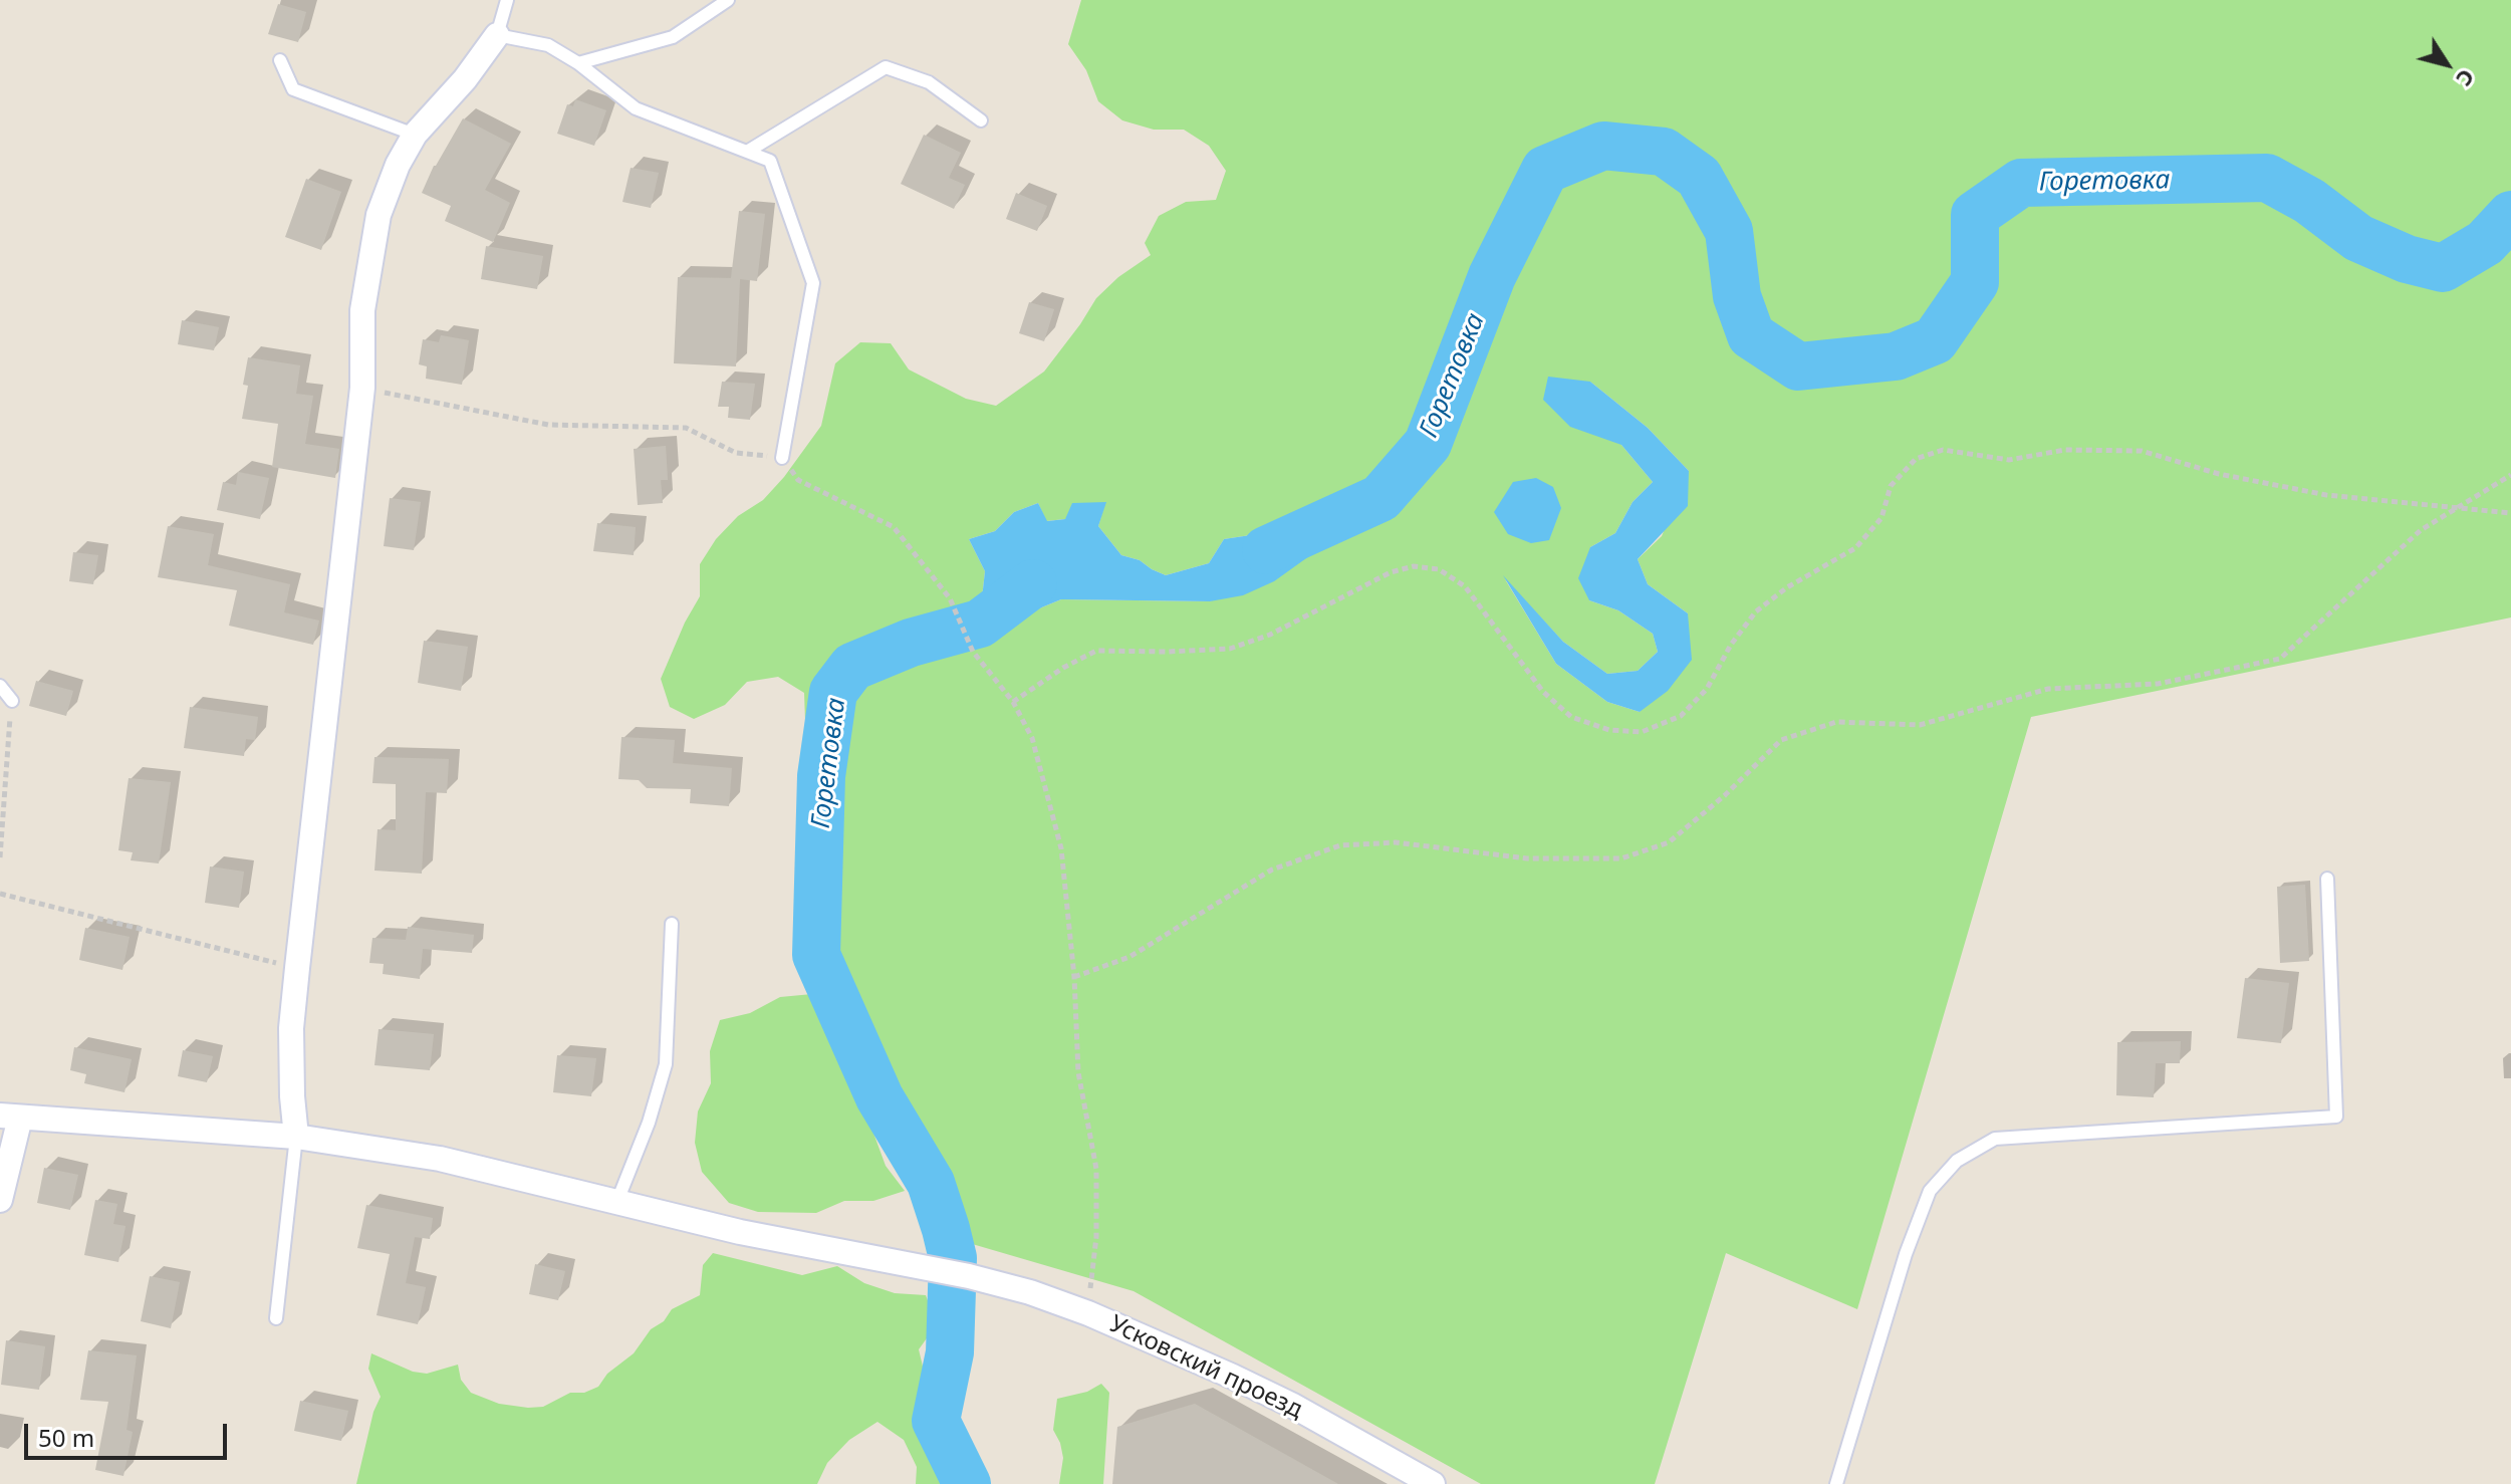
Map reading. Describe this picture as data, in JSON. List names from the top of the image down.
{
  "streets": {
    "street": ["Усковский проезд"]
  },
  "water": ["Горетовка"],
  "scale_bar": "50 m",
  "north": "bottom right"
}
